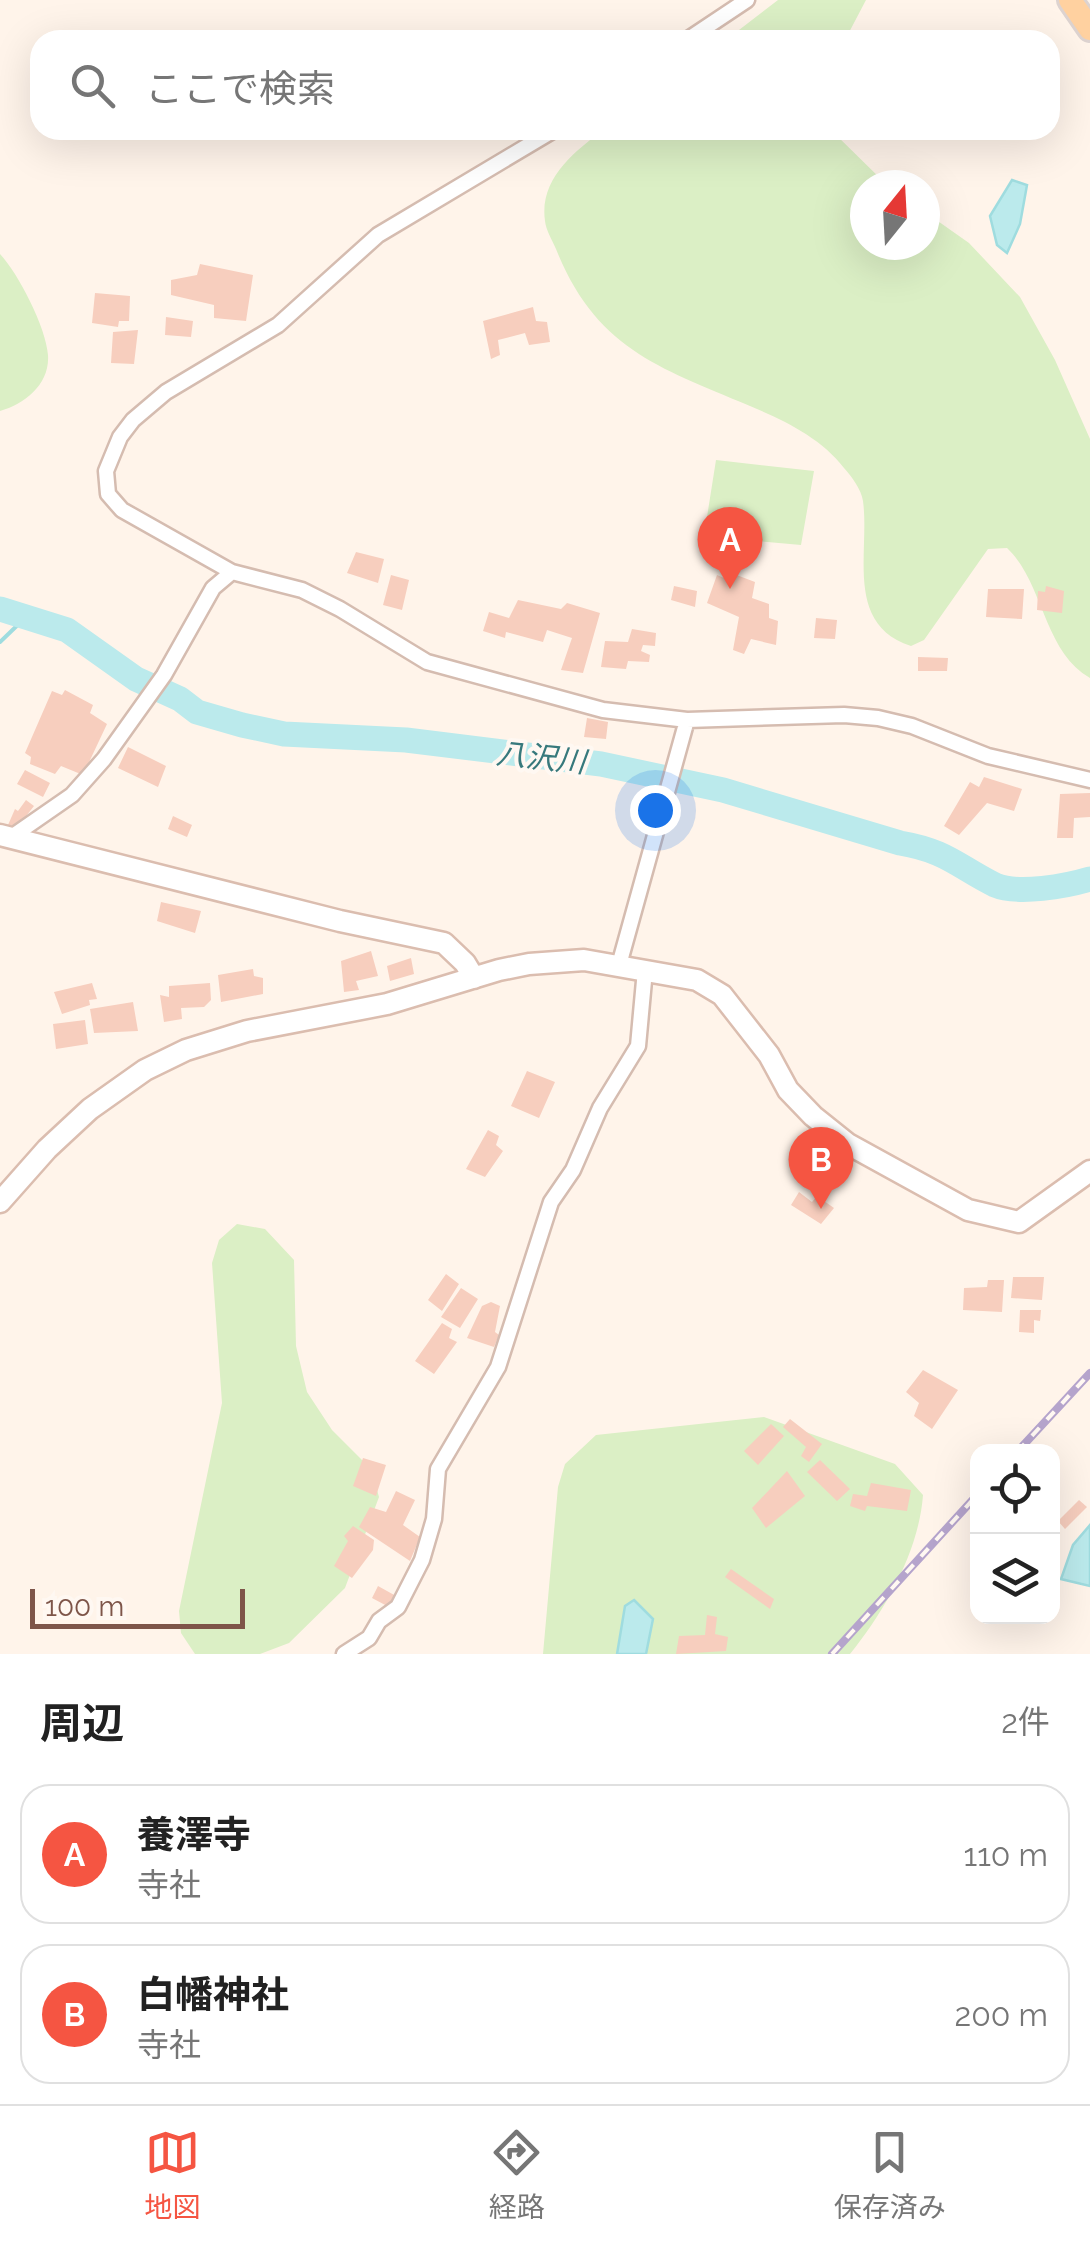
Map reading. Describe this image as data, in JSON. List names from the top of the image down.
{
  "water": ["八沢川"],
  "scale_bar": "100 m",
  "north": "top",
  "page": {
    "search": "ここで検索",
    "pins": ["A", "B"],
    "scale": "100 m",
    "heading": ["周辺", "2件"],
    "list": [
      {
        "mark": "A",
        "name": "養澤寺",
        "note": "寺社",
        "value": "110 m"
      },
      {
        "mark": "B",
        "name": "白幡神社",
        "note": "寺社",
        "value": "200 m"
      }
    ],
    "nav": ["地図", "経路", "保存済み"]
  }
}
